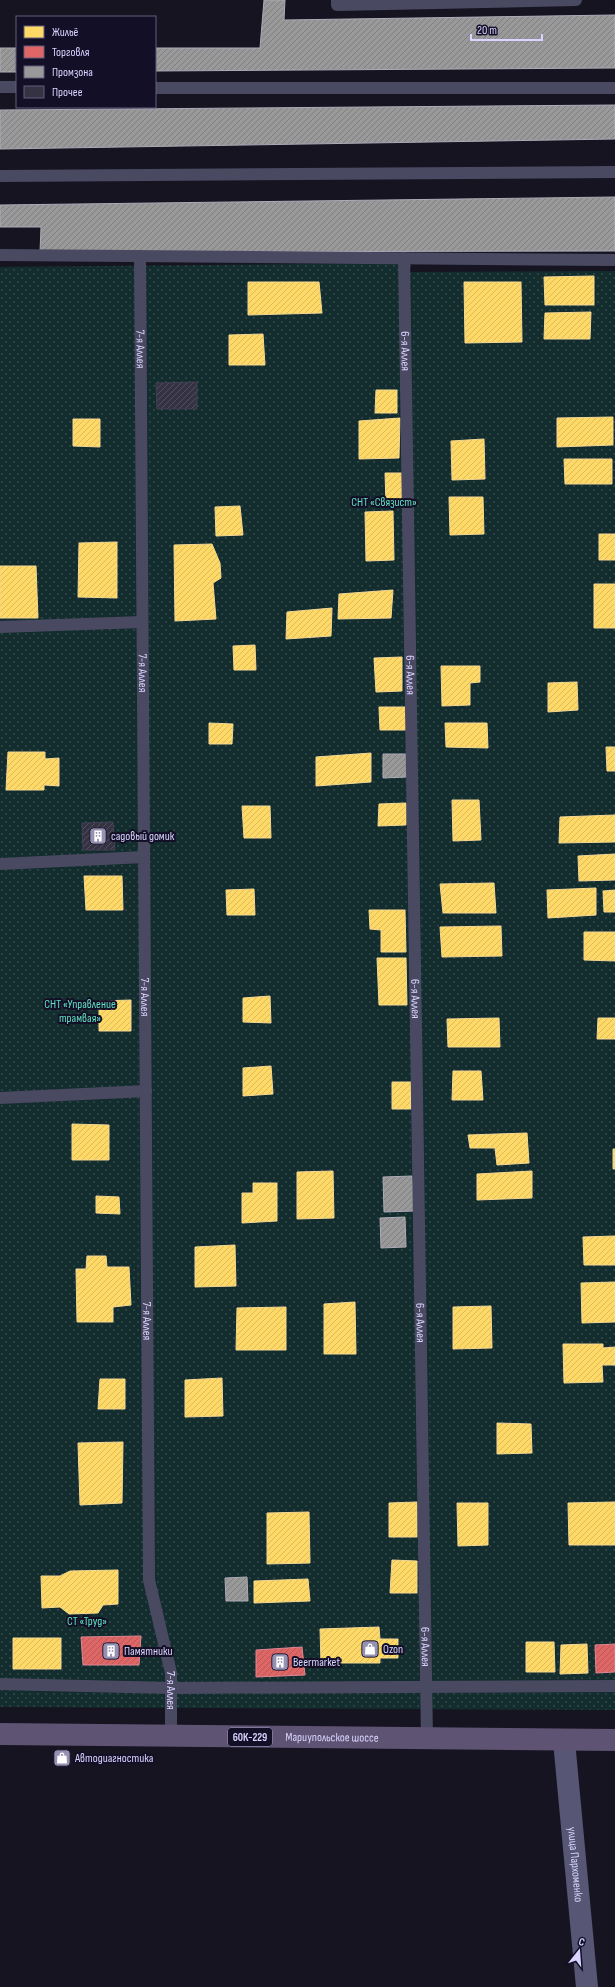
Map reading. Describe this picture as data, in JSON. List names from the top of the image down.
{
  "streets": {
    "main road": ["60К-229", "Мариупольское шоссе"],
    "street": ["улица Пархоменко"],
    "lane": ["7-я Аллея", "6-я Аллея"]
  },
  "crossings": [
    ["7-я Аллея", "Мариупольское шоссе"],
    ["6-я Аллея", "Мариупольское шоссе"],
    ["Мариупольское шоссе", "улица Пархоменко"]
  ],
  "parks": ["СНТ «Связист»", "СНТ «Управление трамвая»", "СТ «Труд»"],
  "places": {
    "building": ["садовый домик", "Памятники", "Beermarket"],
    "shop": ["Ozon", "Автодиагностика"]
  },
  "legend": [
    "Жильё",
    "Торговля",
    "Промзона",
    "Прочее"
  ],
  "scale_bar": "20 m",
  "north": "top"
}
